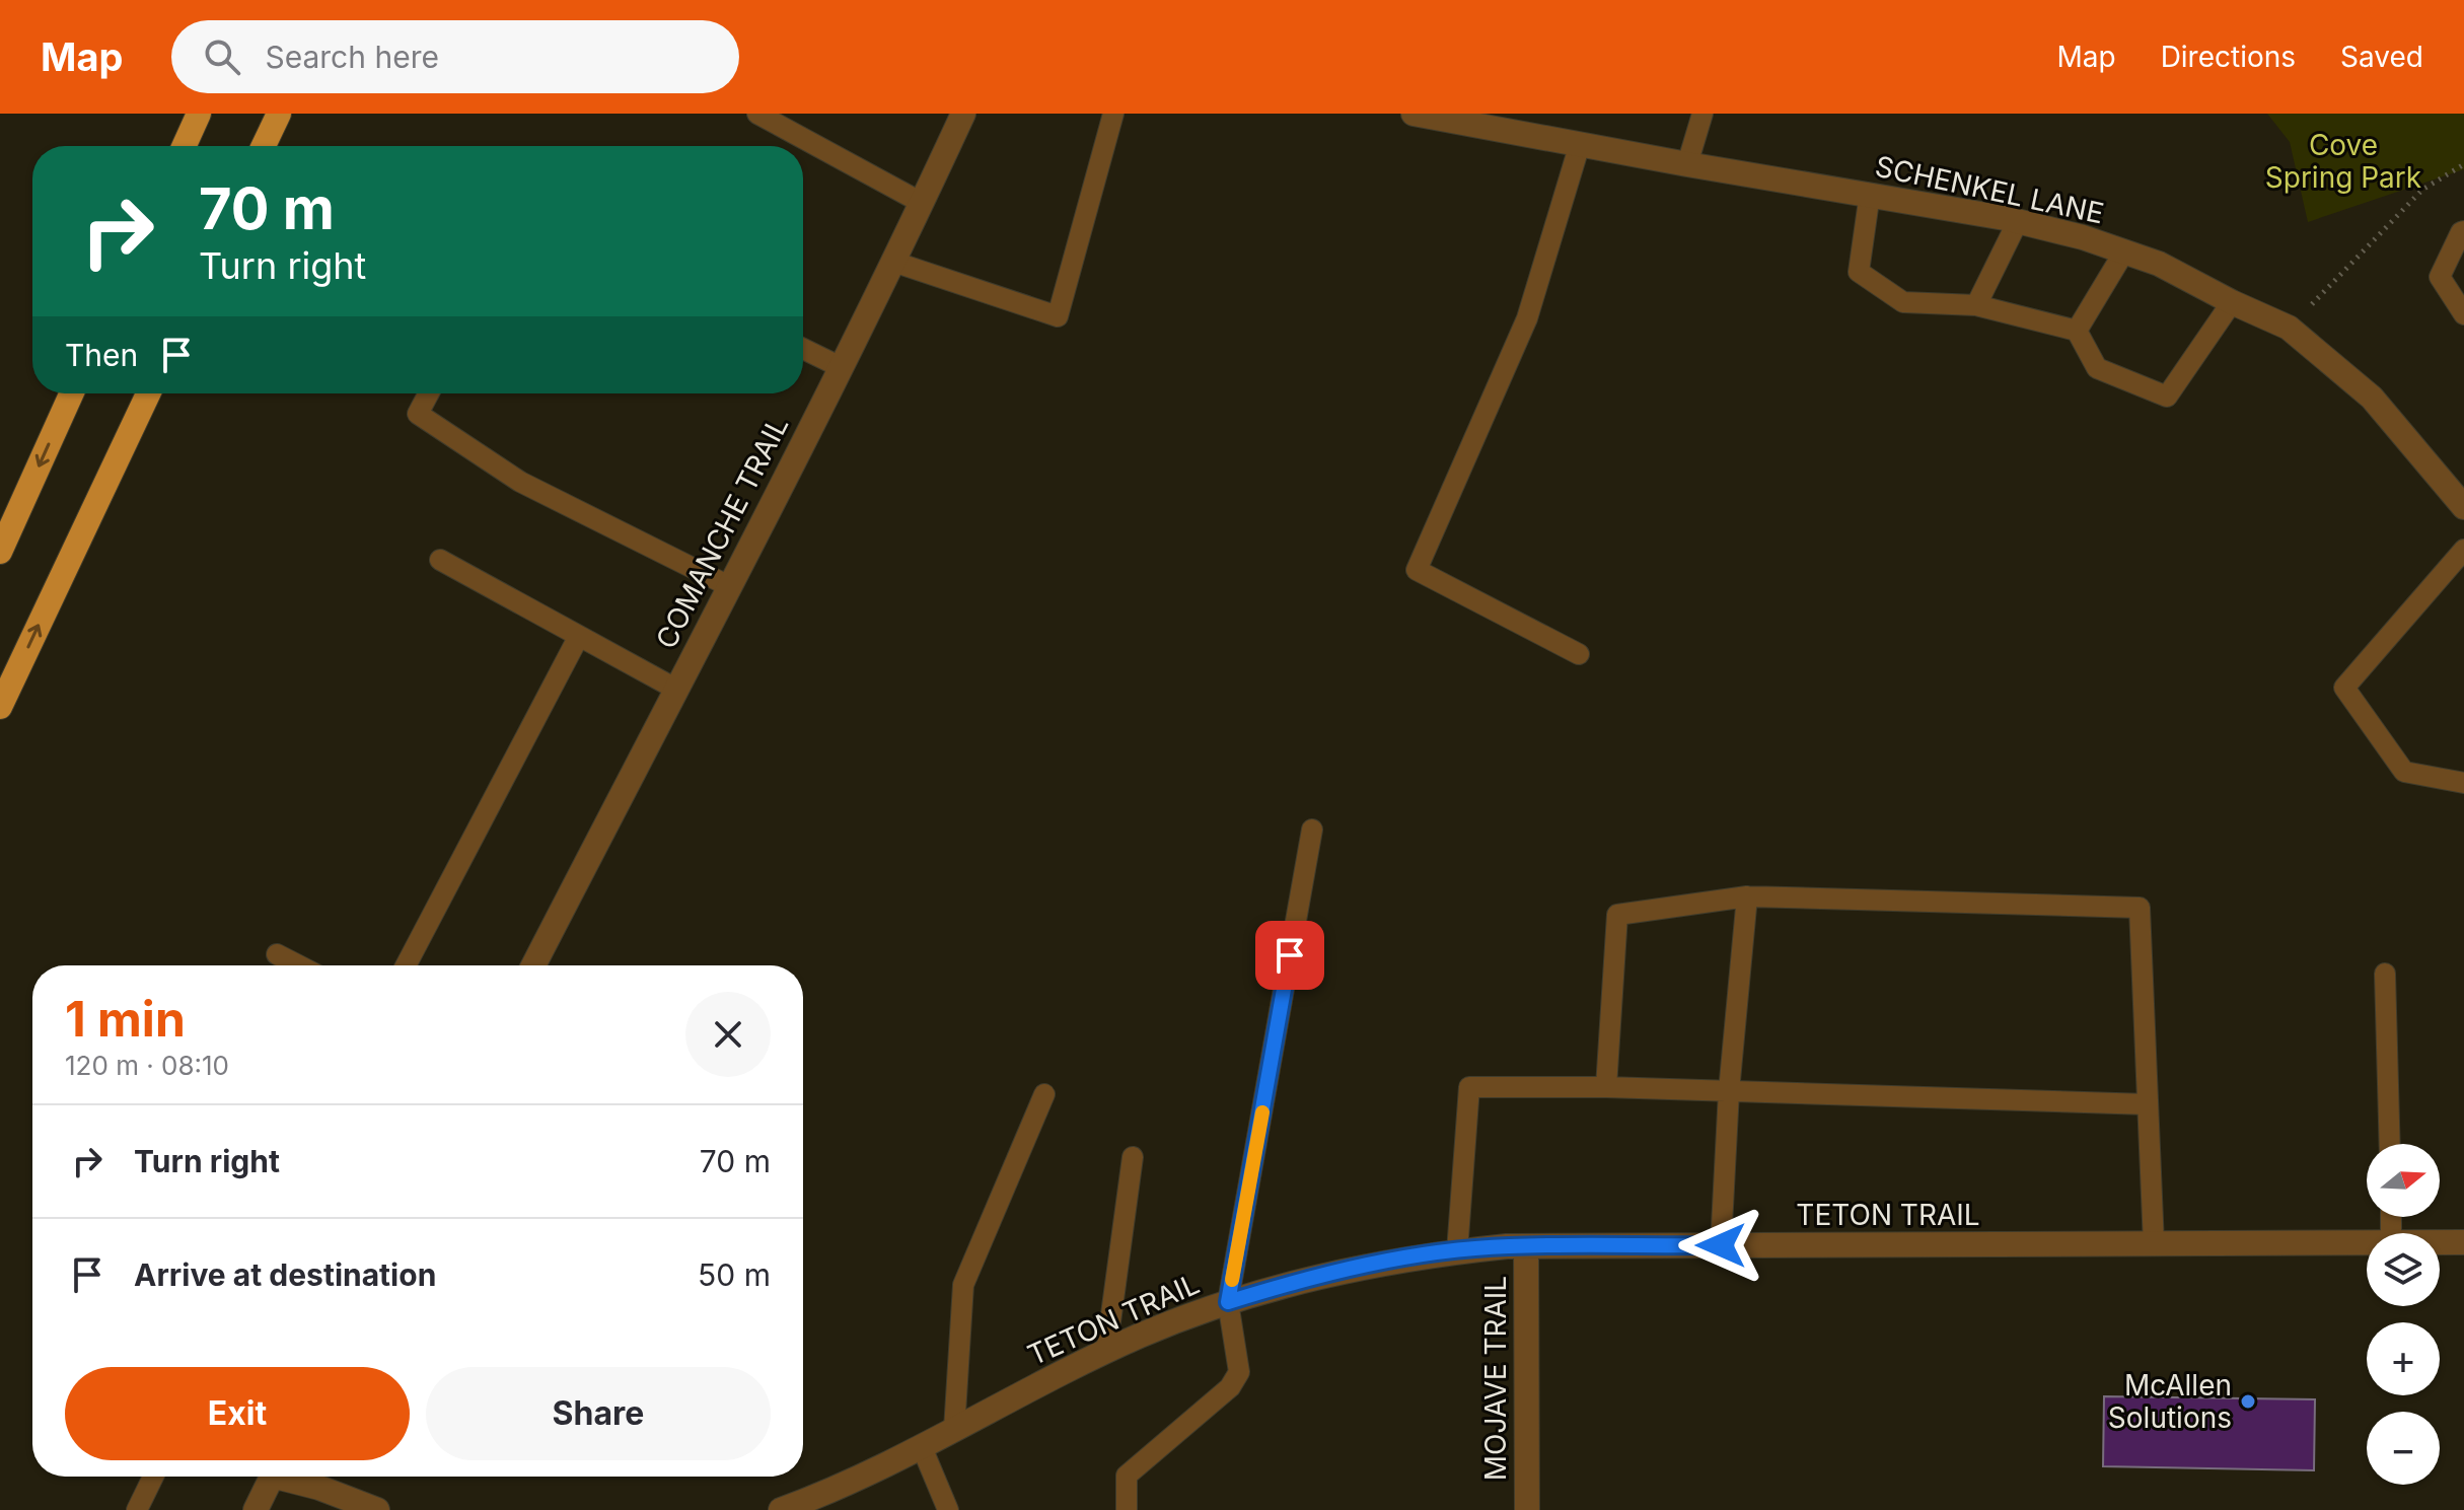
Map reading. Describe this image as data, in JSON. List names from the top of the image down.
{
  "streets": {
    "street": [
      "SCHENKEL LANE",
      "COMANCHE TRAIL",
      "TETON TRAIL",
      "MOJAVE TRAIL"
    ]
  },
  "crossings": [
    ["TETON TRAIL", "MOJAVE TRAIL"]
  ],
  "parks": ["Cove Spring Park"],
  "places": ["McAllen Solutions"],
  "north": "right",
  "page": {
    "header": "Map",
    "search": "Search here",
    "nav": ["Map", "Directions", "Saved"],
    "turn": ["70 m", "Turn right"],
    "then": "Then",
    "heading": ["1 min", "120 m · 08:10"],
    "list": [
      {
        "name": "Turn right",
        "value": "70 m"
      },
      {
        "name": "Arrive at destination",
        "value": "50 m"
      }
    ],
    "map_buttons": ["+", "−"],
    "buttons": ["Exit", "Share"]
  }
}
